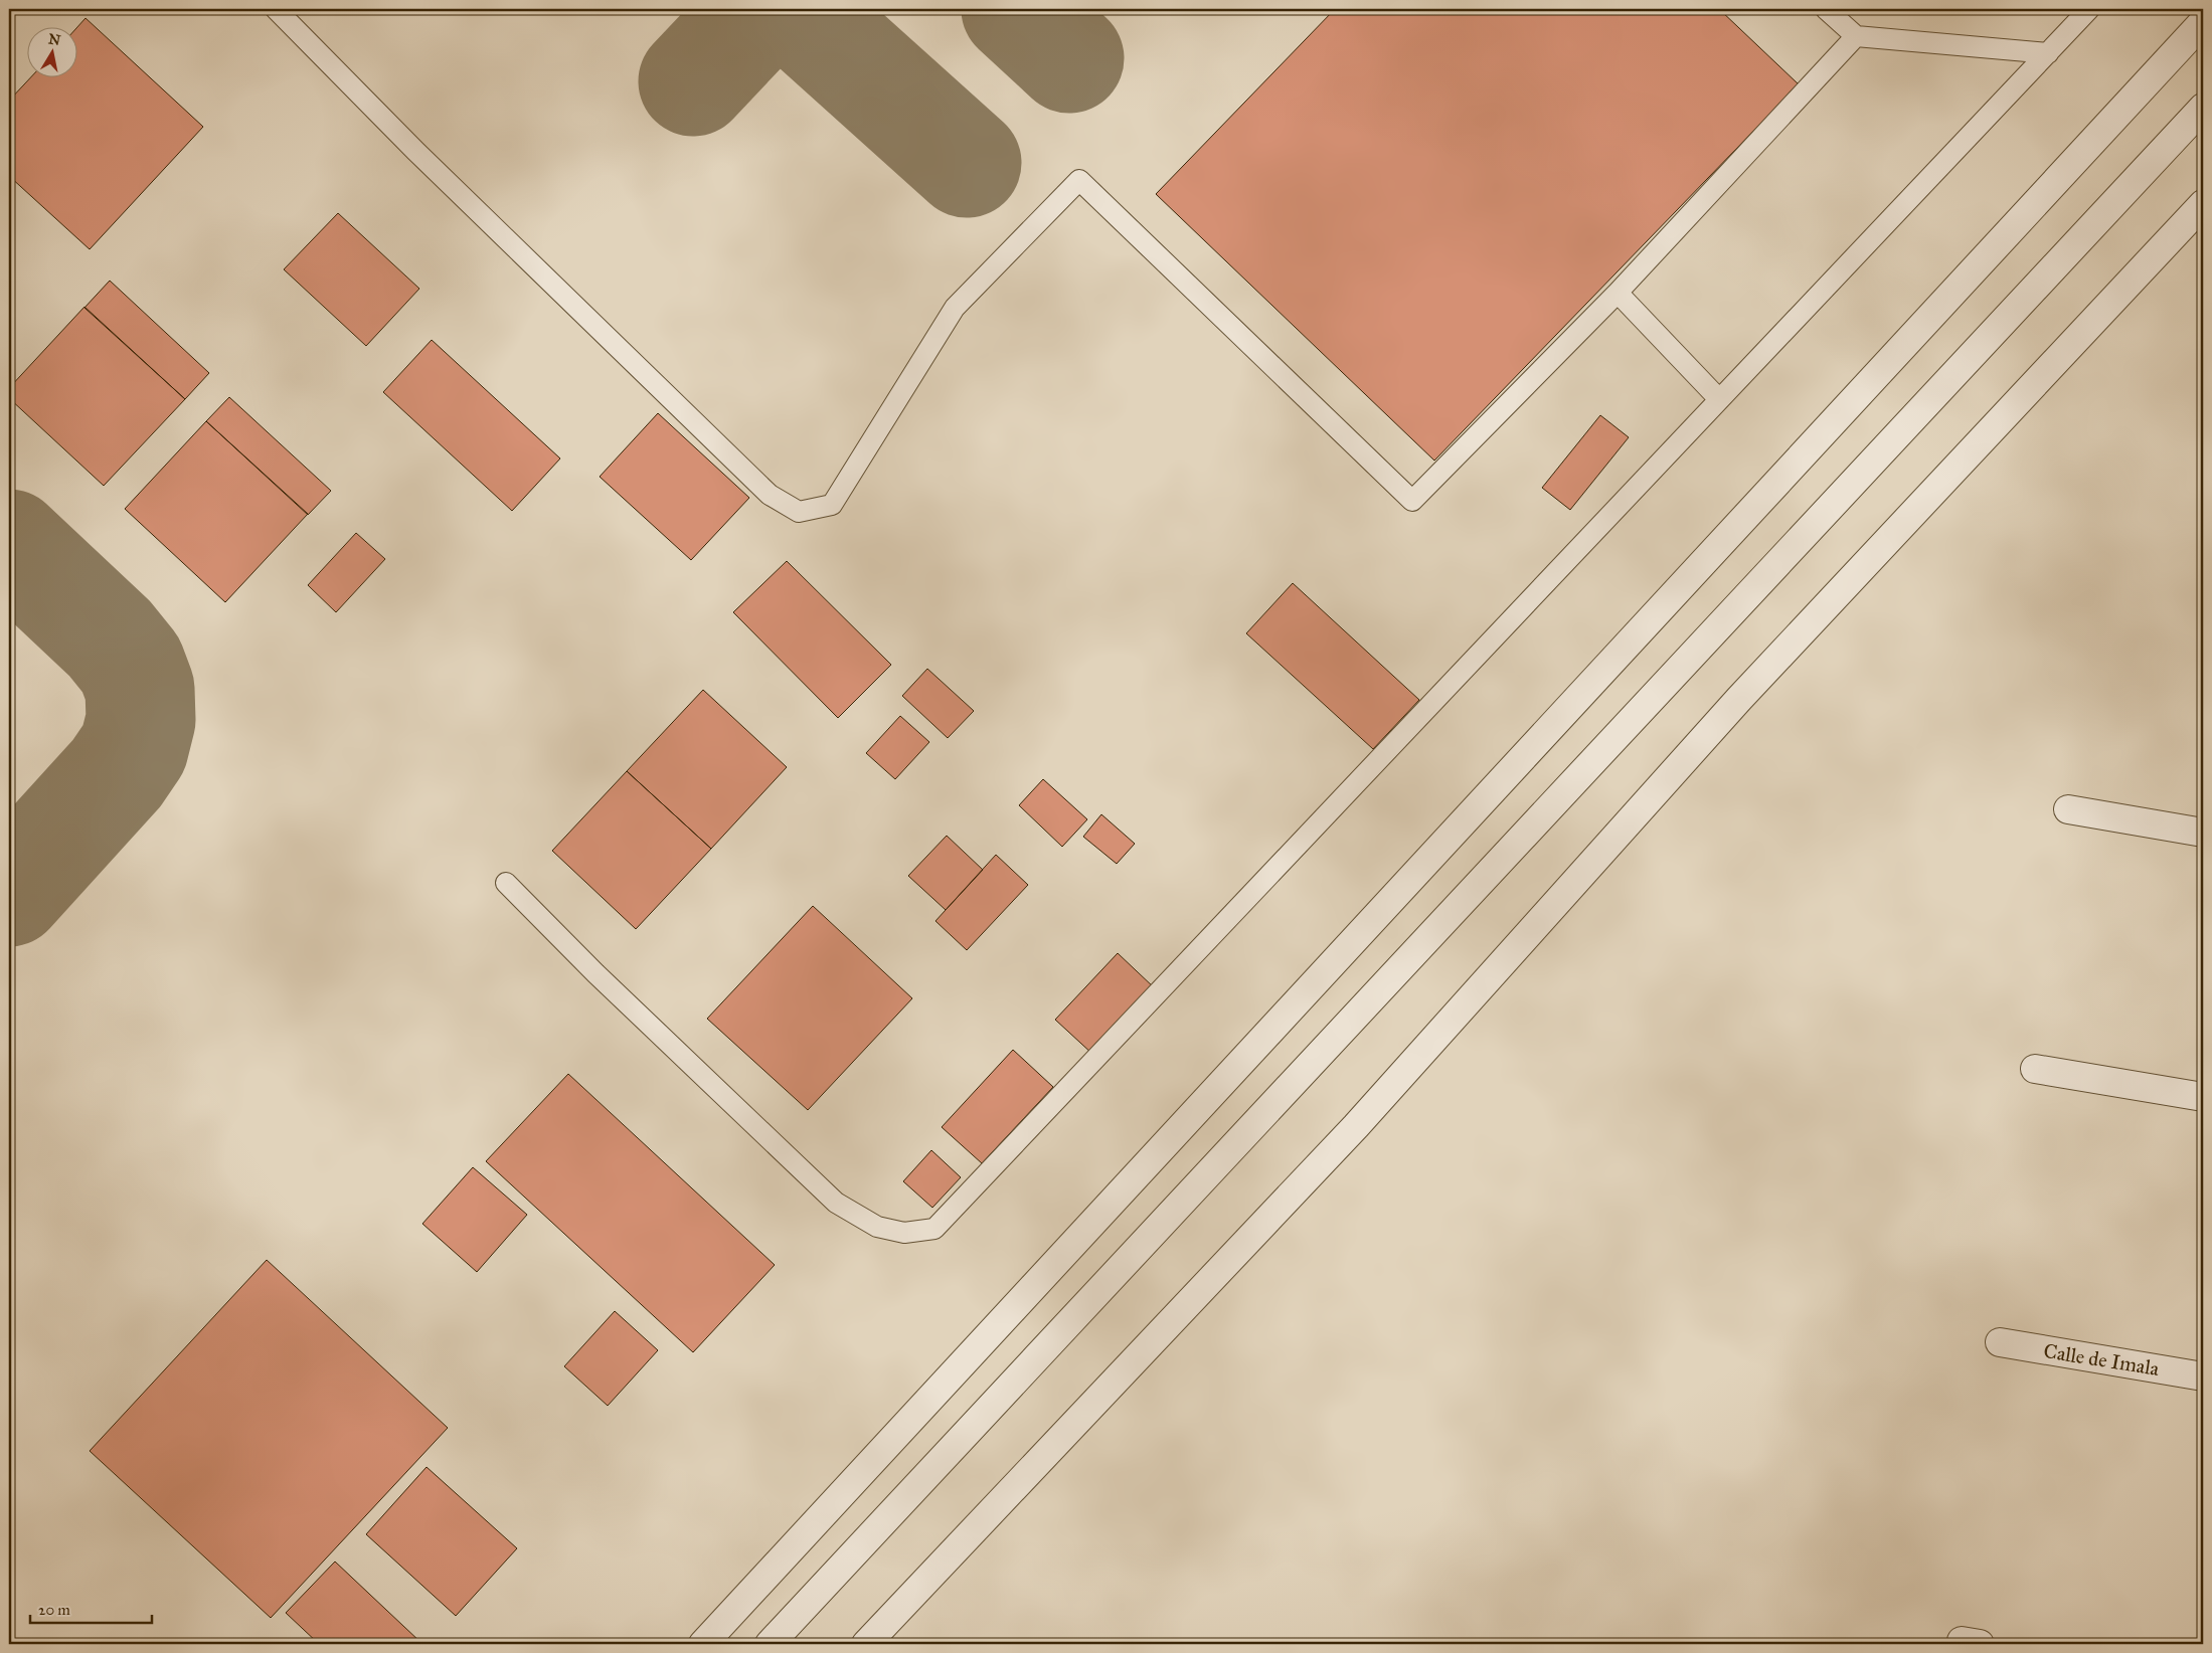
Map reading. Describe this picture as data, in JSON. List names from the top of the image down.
{
  "streets": {
    "street": ["Calle de Imala"]
  },
  "scale_bar": "20 m",
  "north": "top"
}
